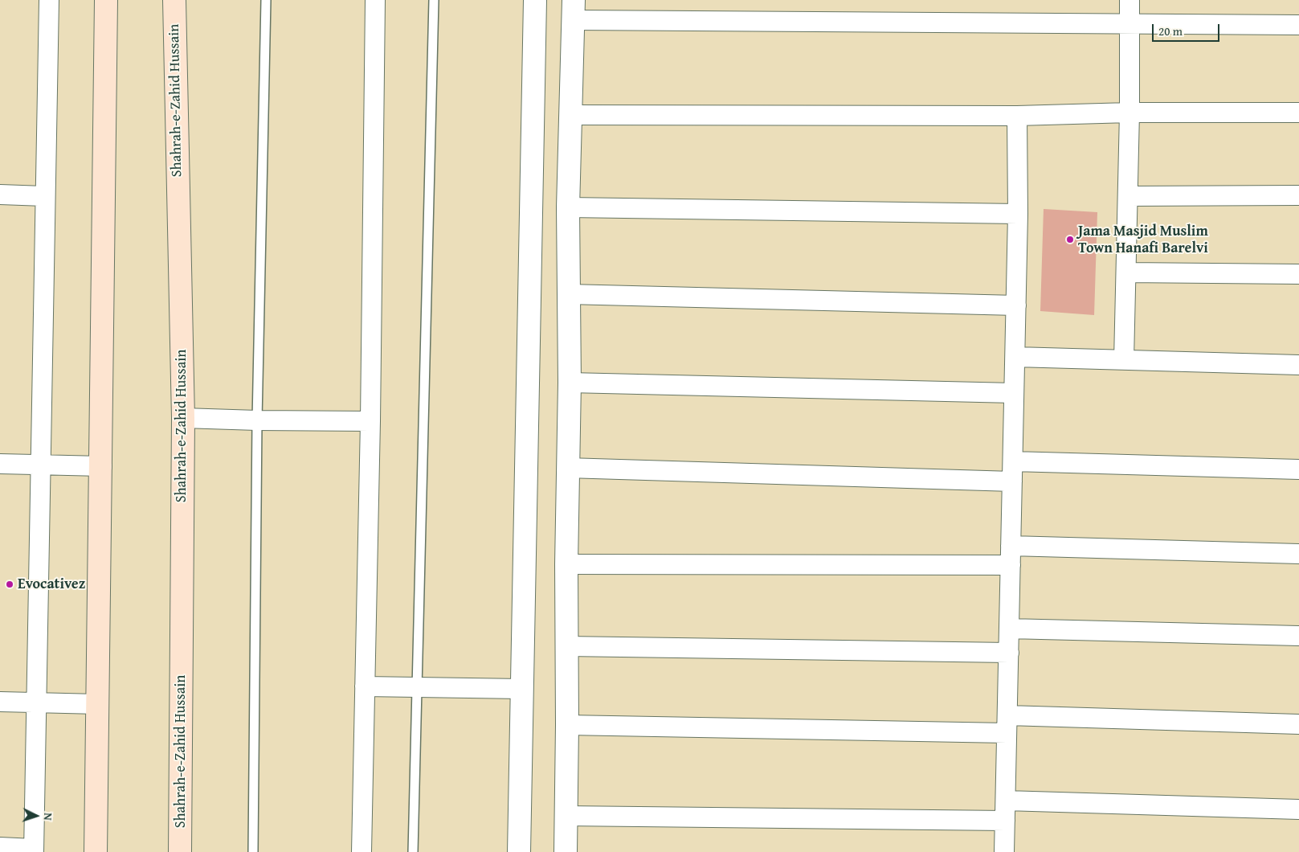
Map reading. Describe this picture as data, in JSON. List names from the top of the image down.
{
  "streets": {
    "main road": ["Shahrah-e-Zahid Hussain"]
  },
  "places": ["Jama Masjid Muslim Town Hanafi Barelvi", "Evocativez"],
  "scale_bar": "20 m",
  "north": "right"
}
